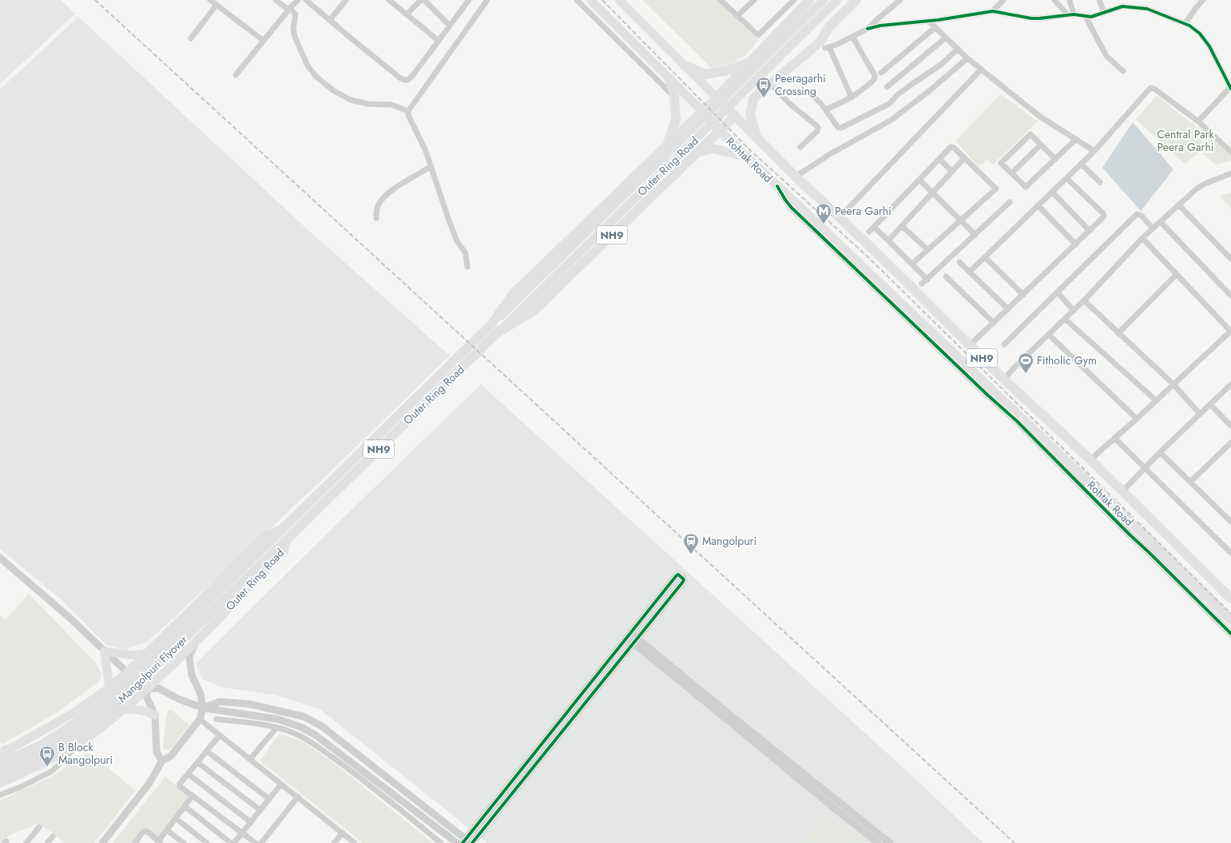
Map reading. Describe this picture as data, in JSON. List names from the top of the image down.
{
  "streets": {
    "highway": [
      "Rohtak Road",
      "Outer Ring Road",
      "NH9",
      "Mangolpuri Flyover"
    ]
  },
  "crossings": [
    ["Rohtak Road", "Outer Ring Road"],
    ["Outer Ring Road", "Mangolpuri Flyover"]
  ],
  "parks": ["Central Park Peera Garhi"],
  "places": {
    "bus stop": ["Peeragarhi Crossing", "B Block Mangolpuri"],
    "metro station": ["Peera Garhi"],
    "sports": ["Fitholic Gym"],
    "station": ["Mangolpuri"]
  }
}
